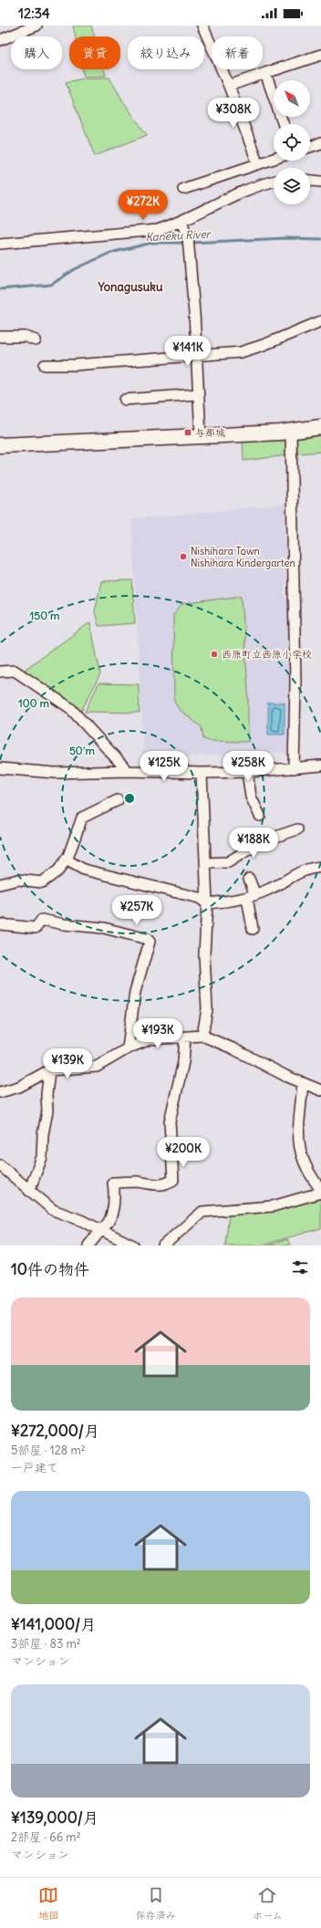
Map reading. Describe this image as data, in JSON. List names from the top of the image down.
{
  "districts": ["Yonagusuku"],
  "water": ["Kaneku River"],
  "places": {
    "transit": ["与那城"],
    "other": ["Nishihara Town Nishihara Kindergarten", "西原町立西原小学校"]
  },
  "north": "top left",
  "page": {
    "status": "12:34",
    "chip": [
      "購入",
      "賃貸",
      "絞り込み",
      "新着"
    ],
    "price": [
      "¥308K",
      "¥272K",
      "¥141K",
      "¥125K",
      "¥258K",
      "¥188K",
      "¥257K",
      "¥193K",
      "¥139K",
      "¥200K"
    ],
    "heading": "10件の物件",
    "list": [
      {
        "name": "¥272,000/月",
        "note": "5部屋 · 128 m² · 一戸建て"
      },
      {
        "name": "¥141,000/月",
        "note": "3部屋 · 83 m² · マンション"
      },
      {
        "name": "¥139,000/月",
        "note": "2部屋 · 66 m² · マンション"
      }
    ],
    "tabs": ["地図", "保存済み", "ホーム"]
  },
  "rings": ["150 m", "100 m", "50 m"]
}
